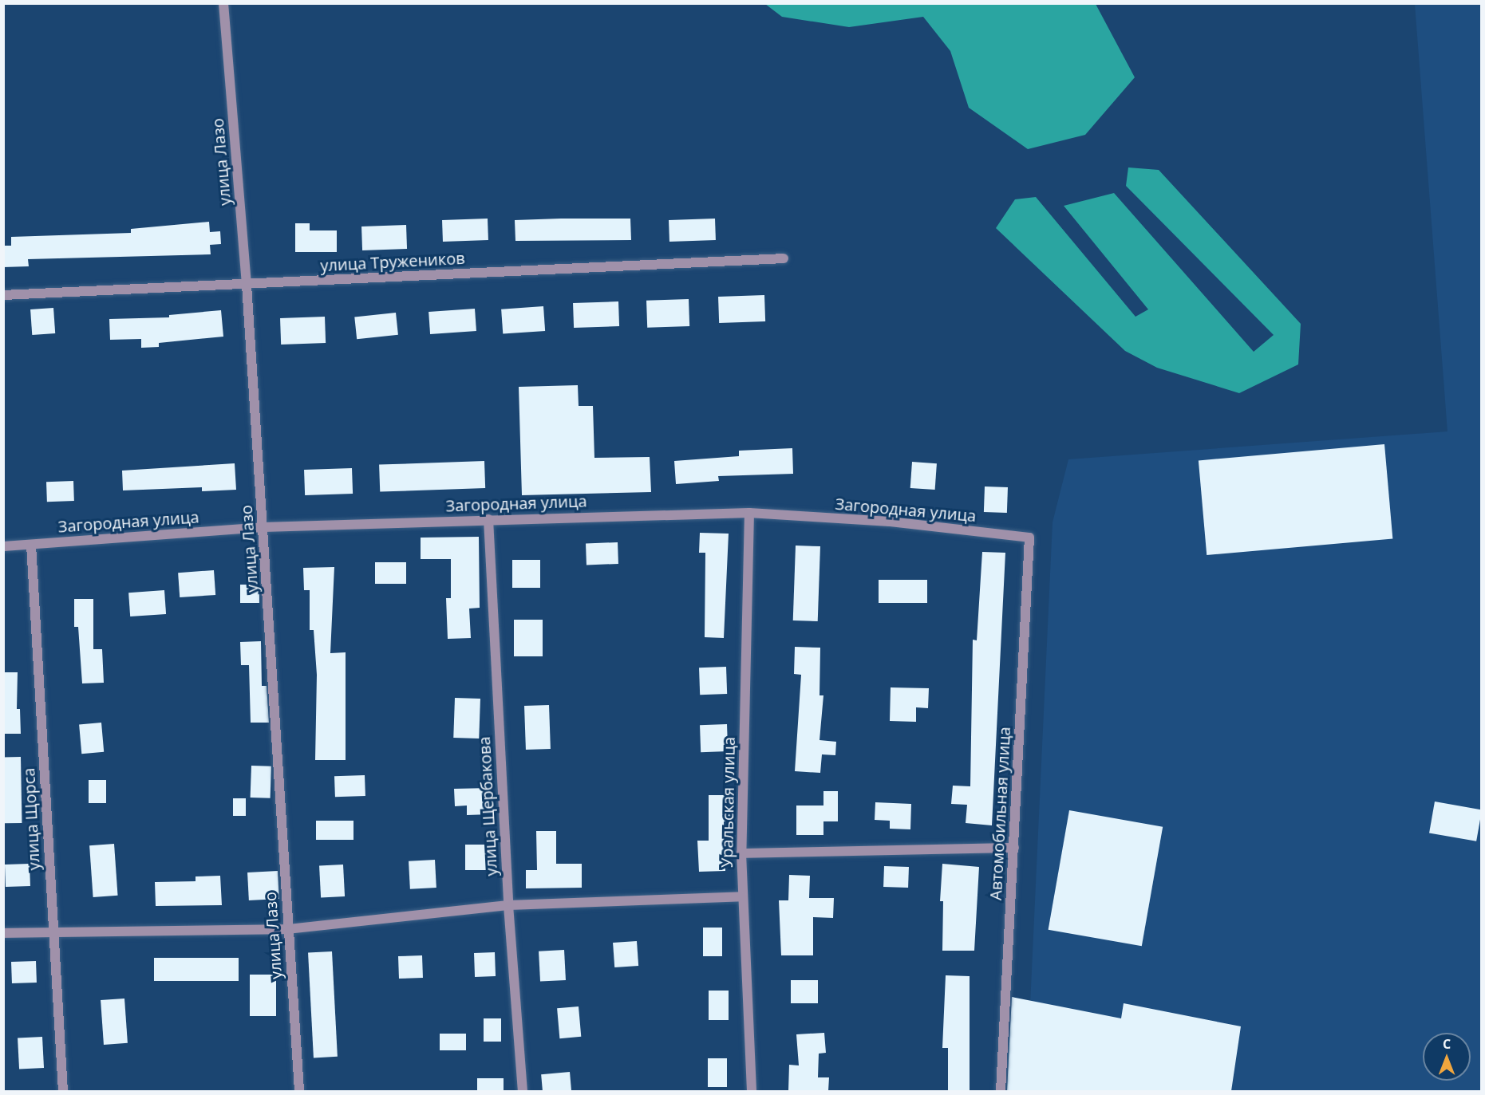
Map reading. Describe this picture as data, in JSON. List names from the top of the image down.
{
  "streets": {
    "street": [
      "улица Лазо",
      "улица Тружеников",
      "Загородная улица",
      "Уральская улица",
      "улица Щербакова",
      "Автомобильная улица",
      "улица Щорса"
    ]
  },
  "crossings": [
    ["улица Лазо", "улица Тружеников"],
    ["улица Лазо", "Загородная улица"],
    ["Загородная улица", "Уральская улица"],
    ["Загородная улица", "улица Щербакова"],
    ["Загородная улица", "Автомобильная улица"],
    ["Загородная улица", "улица Щорса"]
  ],
  "north": "top"
}
